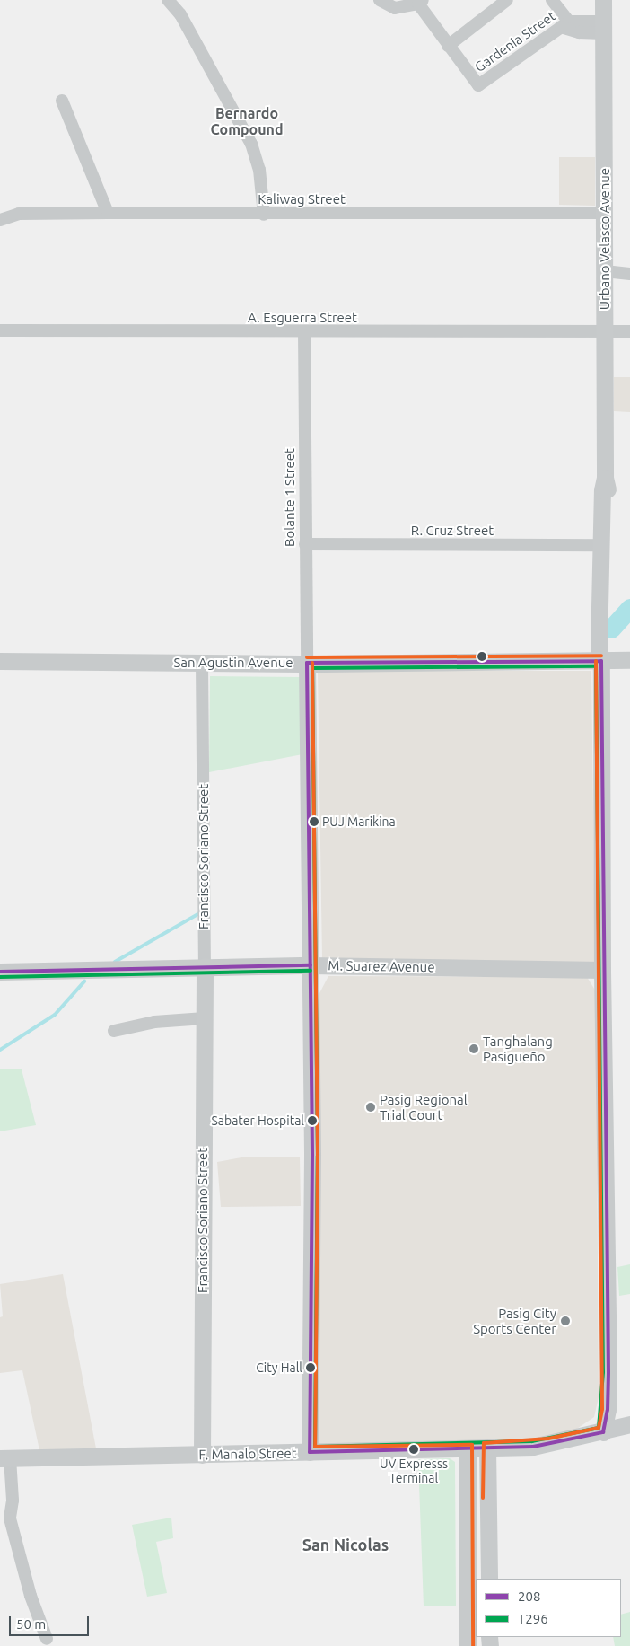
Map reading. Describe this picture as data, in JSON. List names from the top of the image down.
{
  "streets": {
    "main road": [
      "Urbano Velasco Avenue",
      "San Agustin Avenue",
      "Francisco Soriano Street",
      "M. Suarez Avenue",
      "F. Manalo Street"
    ],
    "street": [
      "Gardenia Street",
      "Kaliwag Street",
      "A. Esguerra Street",
      "Bolante 1 Street",
      "R. Cruz Street"
    ]
  },
  "crossings": [
    ["Kaliwag Street", "Urbano Velasco Avenue"],
    ["Urbano Velasco Avenue", "A. Esguerra Street"],
    ["Urbano Velasco Avenue", "R. Cruz Street"],
    ["Urbano Velasco Avenue", "San Agustin Avenue"],
    ["A. Esguerra Street", "Bolante 1 Street"],
    ["Bolante 1 Street", "R. Cruz Street"],
    ["Bolante 1 Street", "San Agustin Avenue"],
    ["San Agustin Avenue", "Francisco Soriano Street"],
    ["Francisco Soriano Street", "M. Suarez Avenue"],
    ["Francisco Soriano Street", "F. Manalo Street"]
  ],
  "districts": ["Bernardo Compound", "San Nicolas"],
  "places": [
    "PUJ Marikina",
    "Tanghalang Pasigueño",
    "Pasig Regional Trial Court",
    "Sabater Hospital",
    "Pasig City Sports Center",
    "City Hall",
    "UV Expresss Terminal"
  ],
  "lines": ["transit line 208", "transit line T296"],
  "legend": ["208", "T296"],
  "scale_bar": "50 m"
}
